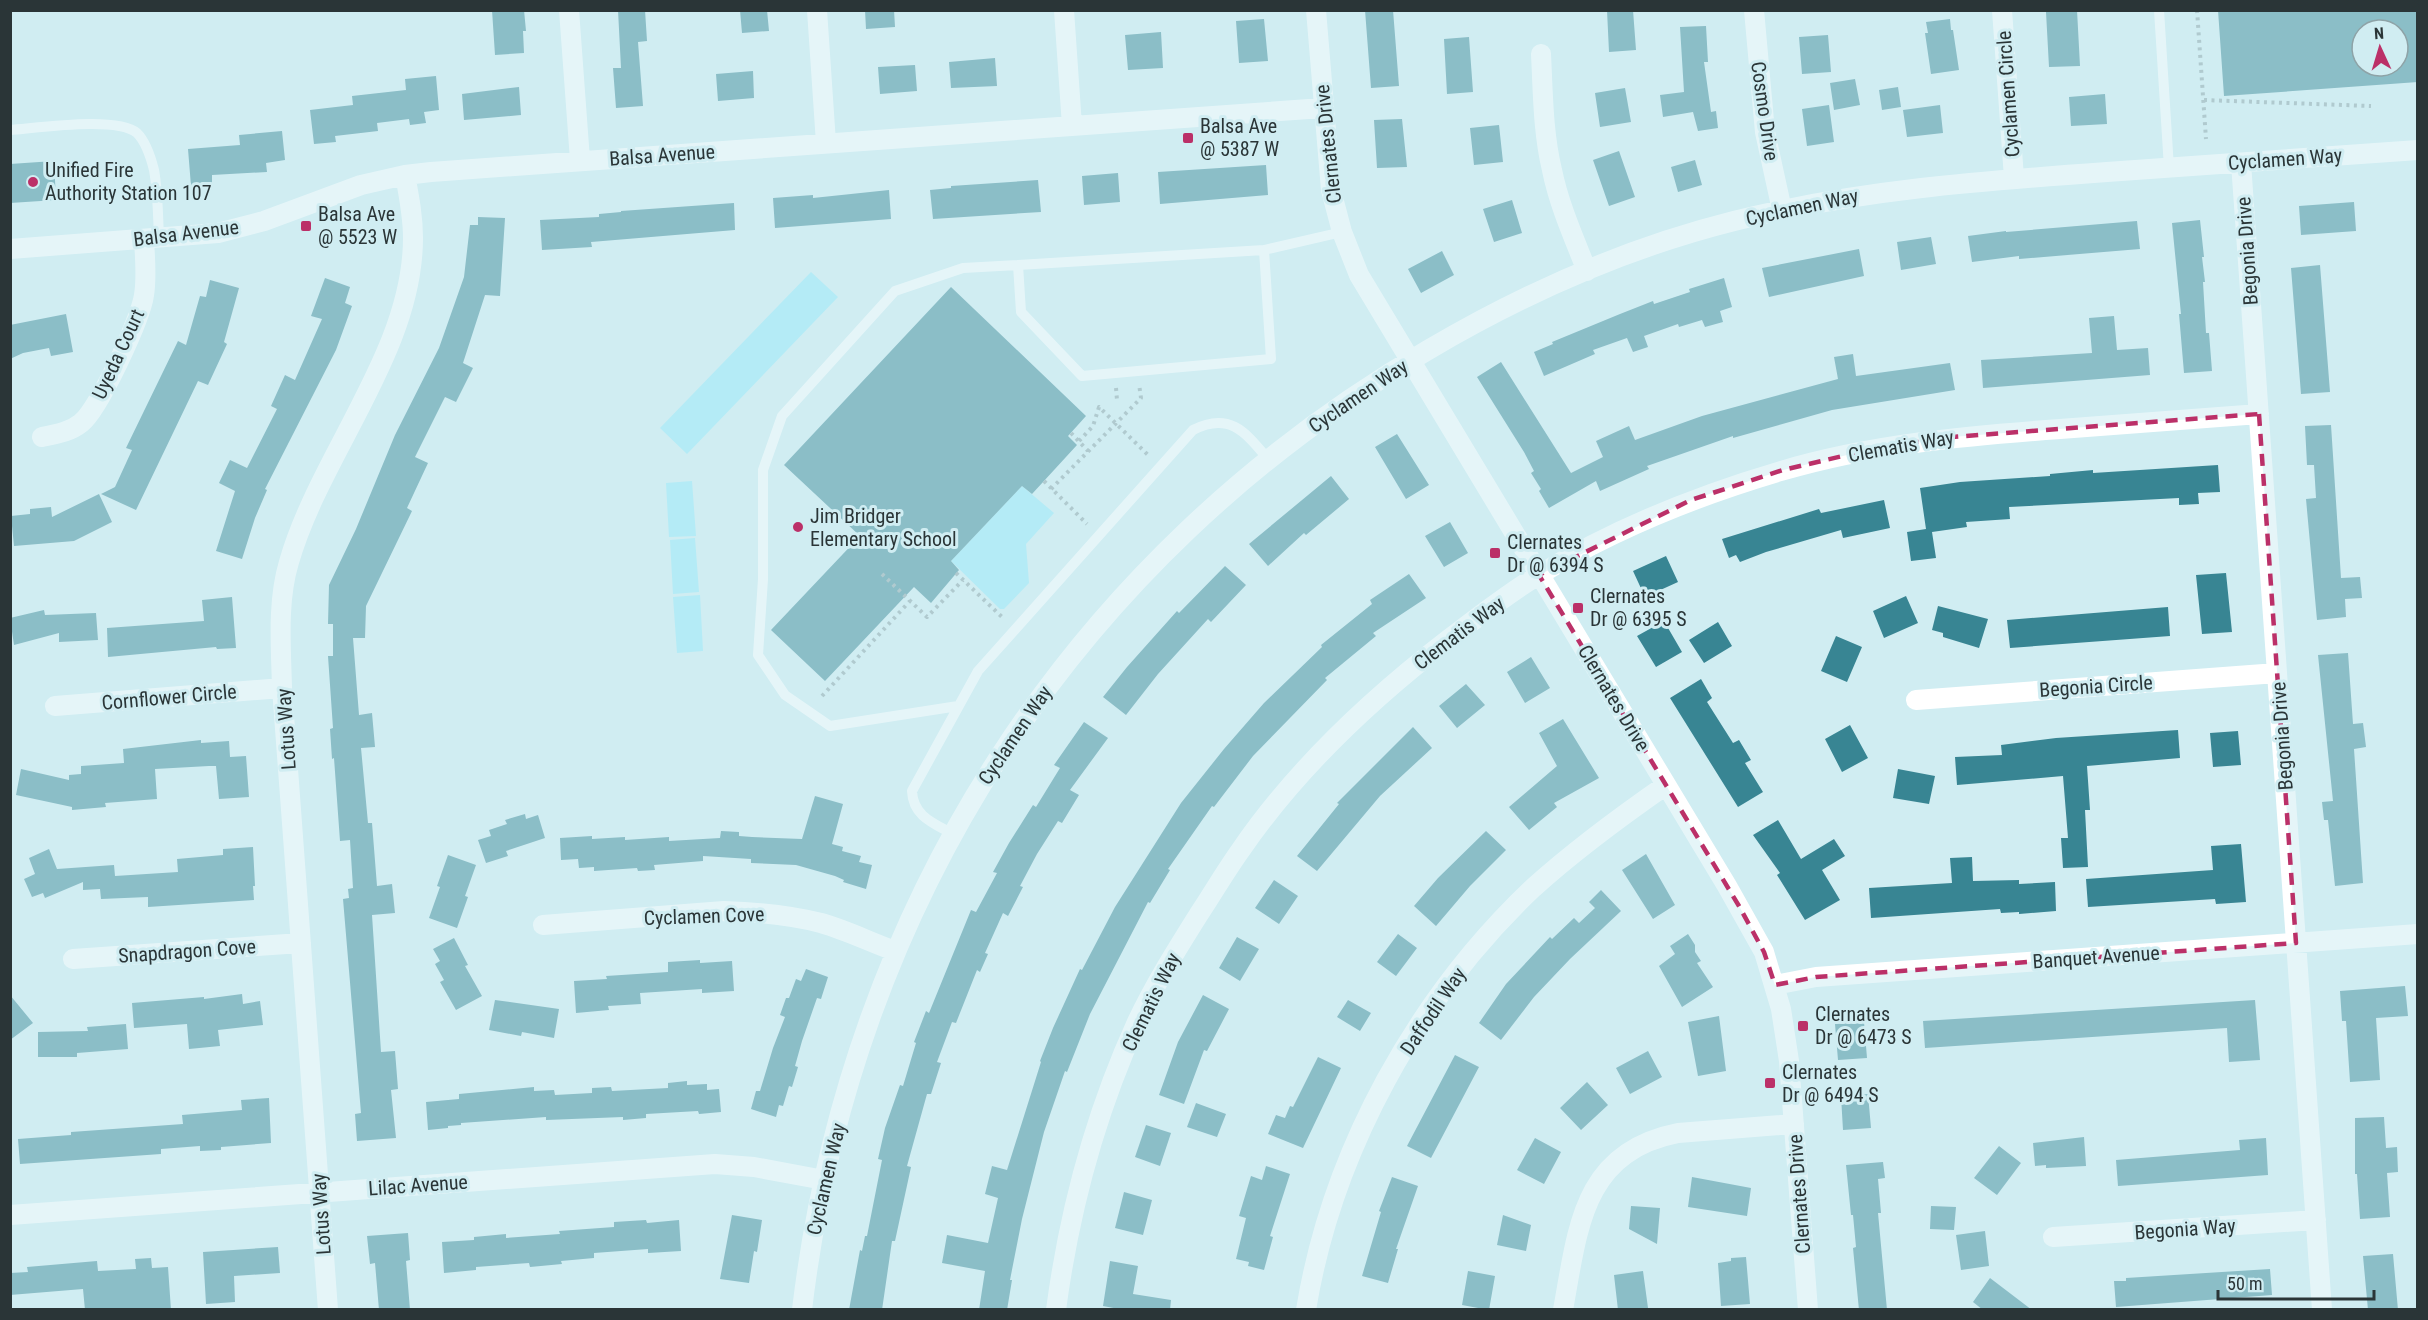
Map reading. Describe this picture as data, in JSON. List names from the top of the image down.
{
  "streets": {
    "street": [
      "Cyclamen Circle",
      "Cosmo Drive",
      "Clernates Drive",
      "Balsa Avenue",
      "Cyclamen Way",
      "Begonia Drive",
      "Uyeda Court",
      "Clematis Way",
      "Begonia Circle",
      "Cornflower Circle",
      "Lotus Way",
      "Cyclamen Cove",
      "Snapdragon Cove",
      "Banquet Avenue",
      "Daffodil Way",
      "Lilac Avenue",
      "Begonia Way"
    ]
  },
  "crossings": [
    ["Cyclamen Circle", "Cyclamen Way"],
    ["Cosmo Drive", "Cyclamen Way"],
    ["Clernates Drive", "Balsa Avenue"],
    ["Clernates Drive", "Cyclamen Way"],
    ["Clernates Drive", "Clematis Way"],
    ["Clernates Drive", "Banquet Avenue"],
    ["Clernates Drive", "Daffodil Way"],
    ["Balsa Avenue", "Uyeda Court"],
    ["Balsa Avenue", "Lotus Way"],
    ["Cyclamen Way", "Begonia Drive"],
    ["Cyclamen Way", "Cyclamen Cove"],
    ["Cyclamen Way", "Lilac Avenue"],
    ["Begonia Drive", "Clematis Way"],
    ["Begonia Drive", "Begonia Circle"],
    ["Begonia Drive", "Banquet Avenue"],
    ["Begonia Drive", "Begonia Way"],
    ["Cornflower Circle", "Lotus Way"],
    ["Lotus Way", "Snapdragon Cove"],
    ["Lotus Way", "Lilac Avenue"]
  ],
  "places": {
    "transit": [
      "Balsa Ave @ 5387 W",
      "Balsa Ave @ 5523 W",
      "Clernates Dr @ 6394 S",
      "Clernates Dr @ 6395 S",
      "Clernates Dr @ 6473 S",
      "Clernates Dr @ 6494 S"
    ],
    "other": ["Unified Fire Authority Station 107", "Jim Bridger Elementary School"]
  },
  "scale_bar": "50 m",
  "north": "top"
}
